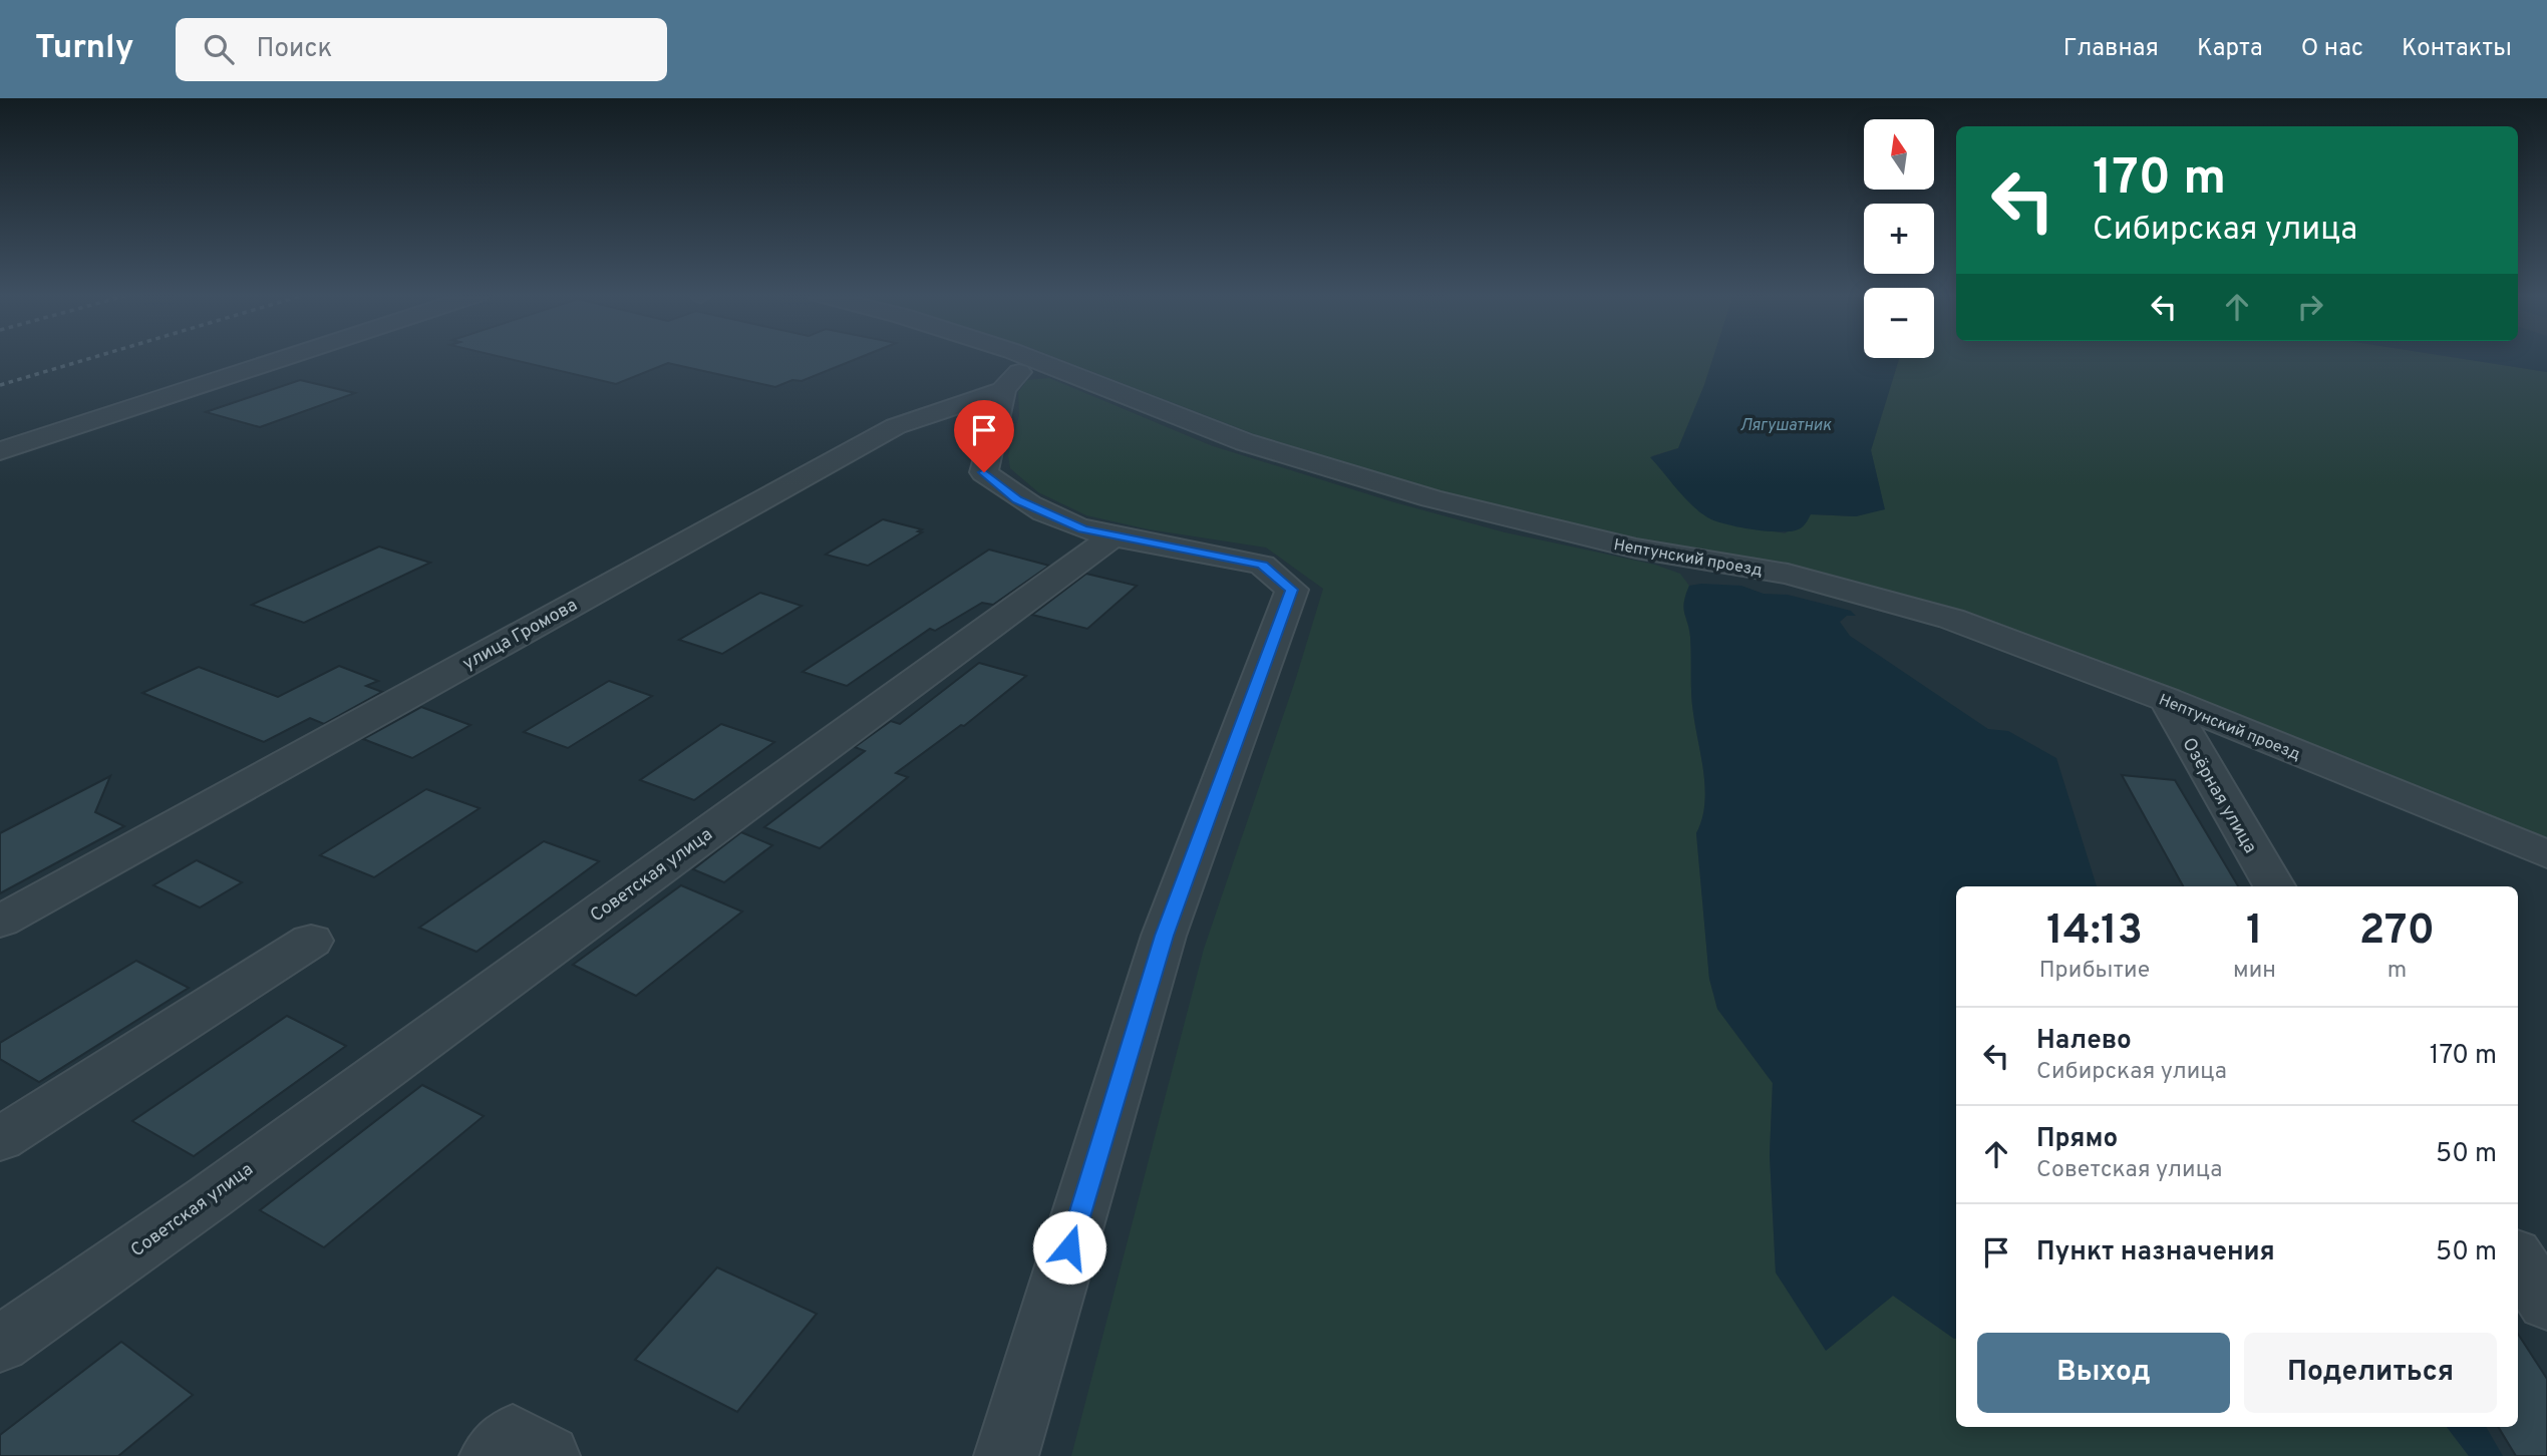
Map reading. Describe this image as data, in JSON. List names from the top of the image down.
{
  "streets": {
    "street": [
      "Нептунский проезд",
      "улица Громова",
      "Озёрная улица",
      "Советская улица"
    ]
  },
  "crossings": [
    ["Нептунский проезд", "улица Громова"],
    ["Нептунский проезд", "Озёрная улица"]
  ],
  "water": ["Лягушатник"],
  "north": "top",
  "page": {
    "header": "Turnly",
    "search": "Поиск",
    "nav": [
      "Главная",
      "Карта",
      "О нас",
      "Контакты"
    ],
    "map_buttons": ["+", "−"],
    "turn": ["170 m", "Сибирская улица"],
    "eta": [
      "14:13",
      "Прибытие",
      "1",
      "мин",
      "270",
      "m"
    ],
    "list": [
      {
        "name": "Налево",
        "note": "Сибирская улица",
        "value": "170 m"
      },
      {
        "name": "Прямо",
        "note": "Советская улица",
        "value": "50 m"
      },
      {
        "name": "Пункт назначения",
        "value": "50 m"
      }
    ],
    "buttons": ["Выход", "Поделиться"]
  }
}
